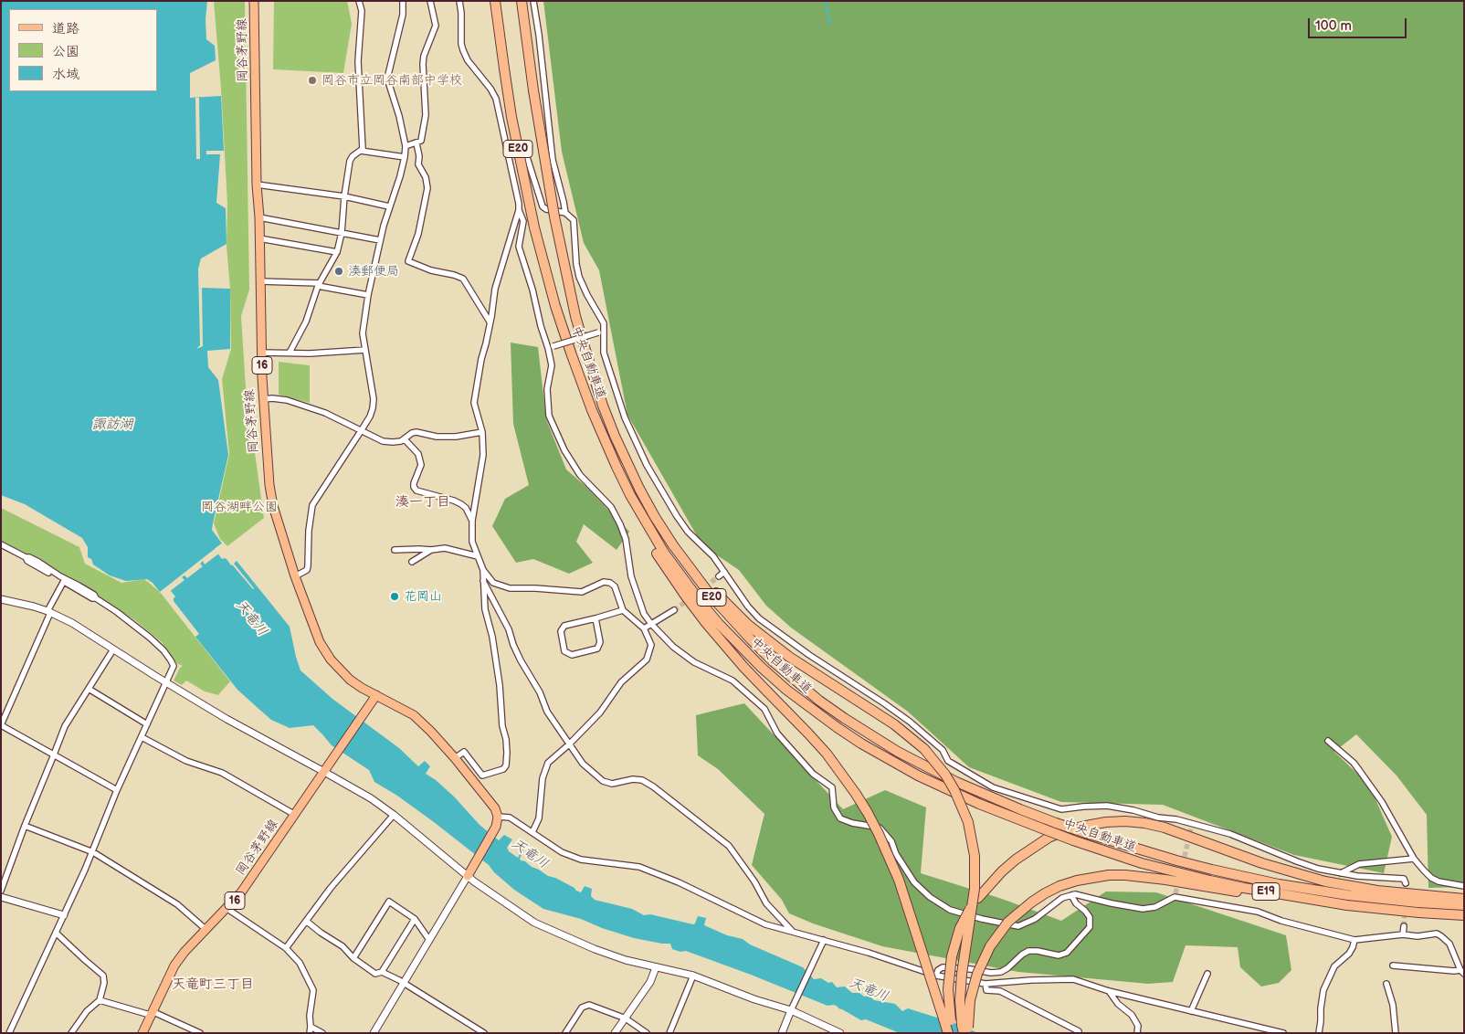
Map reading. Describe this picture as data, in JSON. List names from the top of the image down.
{
  "streets": {
    "highway": ["E20", "中央自動車道", "E19"],
    "main road": ["岡谷茅野線", "16"]
  },
  "districts": ["湊一丁目", "天竜町三丁目"],
  "water": ["諏訪湖", "天竜川"],
  "parks": ["岡谷湖畔公園"],
  "places": ["岡谷市立岡谷南部中学校", "湊郵便局", "花岡山"],
  "legend": ["道路", "公園", "水域"],
  "scale_bar": "100 m"
}
